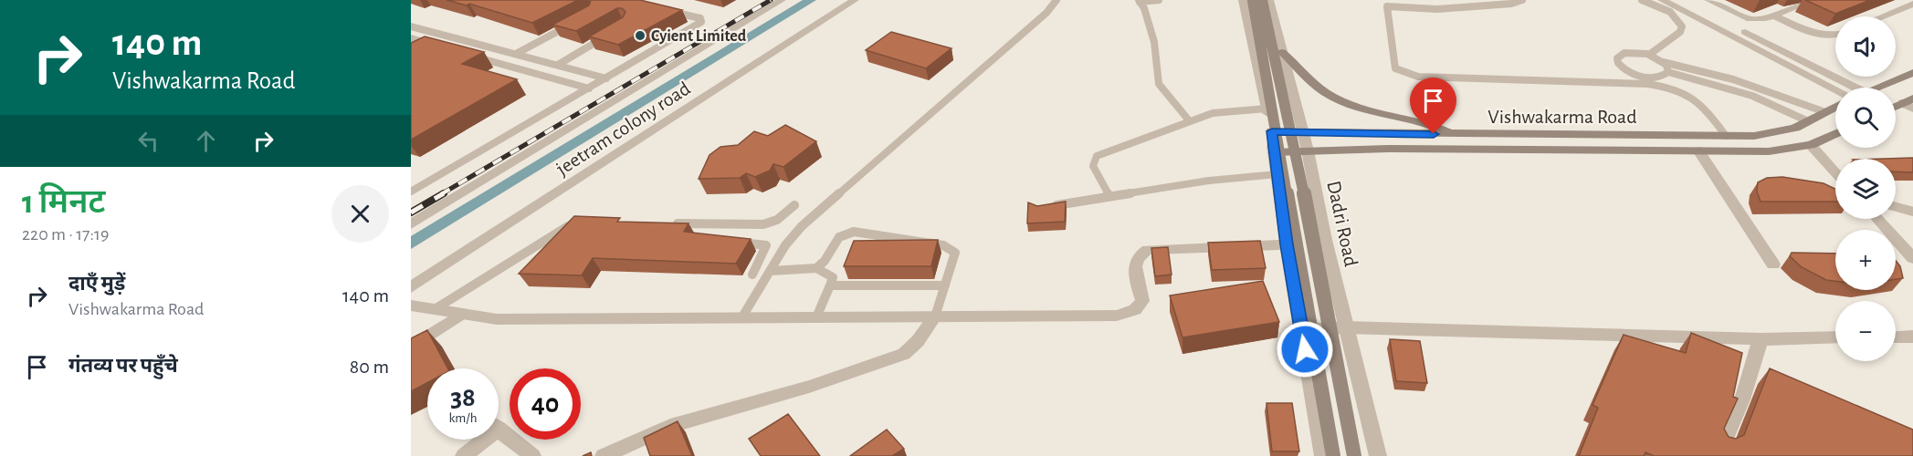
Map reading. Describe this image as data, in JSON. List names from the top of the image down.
{
  "streets": {
    "main road": ["Vishwakarma Road"],
    "street": ["jeetram colony road", "Dadri Road"]
  },
  "crossings": [
    ["Vishwakarma Road", "Dadri Road"]
  ],
  "places": ["Cyient Limited"],
  "page": {
    "turn": ["140 m", "Vishwakarma Road"],
    "map_buttons": ["+", "−"],
    "heading": ["1 मिनट", "220 m · 17:19"],
    "list": [
      {
        "name": "दाएँ मुड़ें",
        "note": "Vishwakarma Road",
        "value": "140 m"
      },
      {
        "name": "गंतव्य पर पहुँचे",
        "value": "80 m"
      }
    ],
    "speed": "38 km/h",
    "limit": "40"
  }
}
